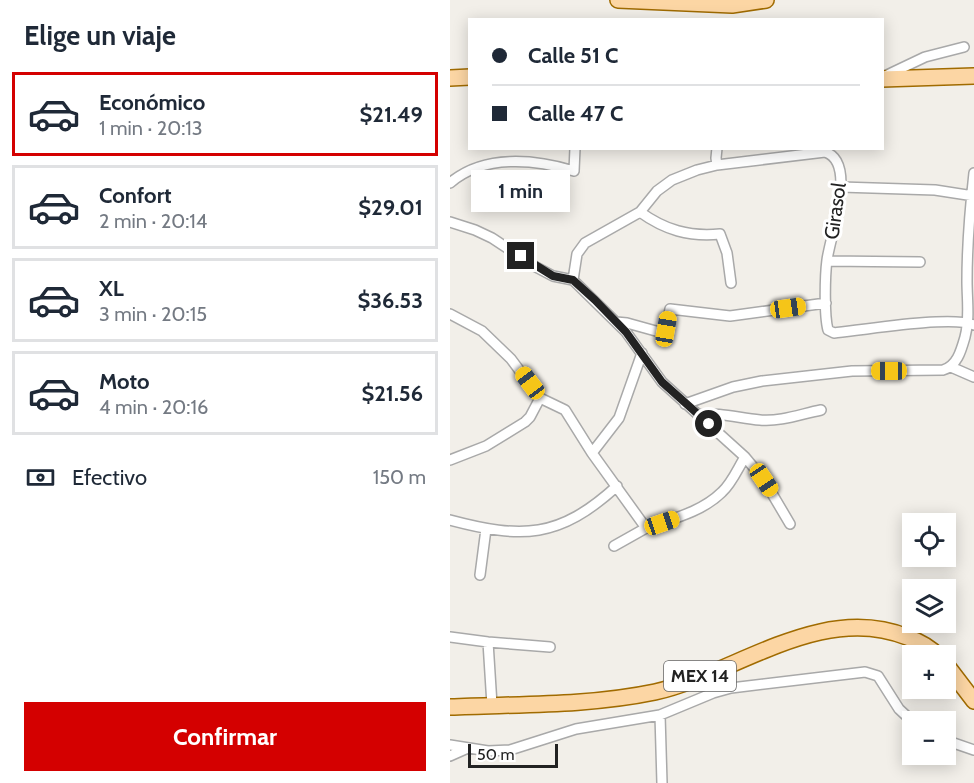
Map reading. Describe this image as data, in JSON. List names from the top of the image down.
{
  "streets": {
    "main road": ["MEX 14"],
    "street": ["Girasol"]
  },
  "scale_bar": "50 m",
  "page": {
    "heading": "Elige un viaje",
    "banner": ["Calle 51 C", "Calle 47 C"],
    "list": [
      {
        "name": "Económico",
        "note": "1 min · 20:13",
        "value": "$21.49"
      },
      {
        "name": "Confort",
        "note": "2 min · 20:14",
        "value": "$29.01"
      },
      {
        "name": "XL",
        "note": "3 min · 20:15",
        "value": "$36.53"
      },
      {
        "name": "Moto",
        "note": "4 min · 20:16",
        "value": "$21.56"
      }
    ],
    "bubble": "1 min",
    "pay": ["Efectivo", "150 m"],
    "map_buttons": ["+", "−"],
    "buttons": "Confirmar",
    "scale": "50 m"
  }
}
